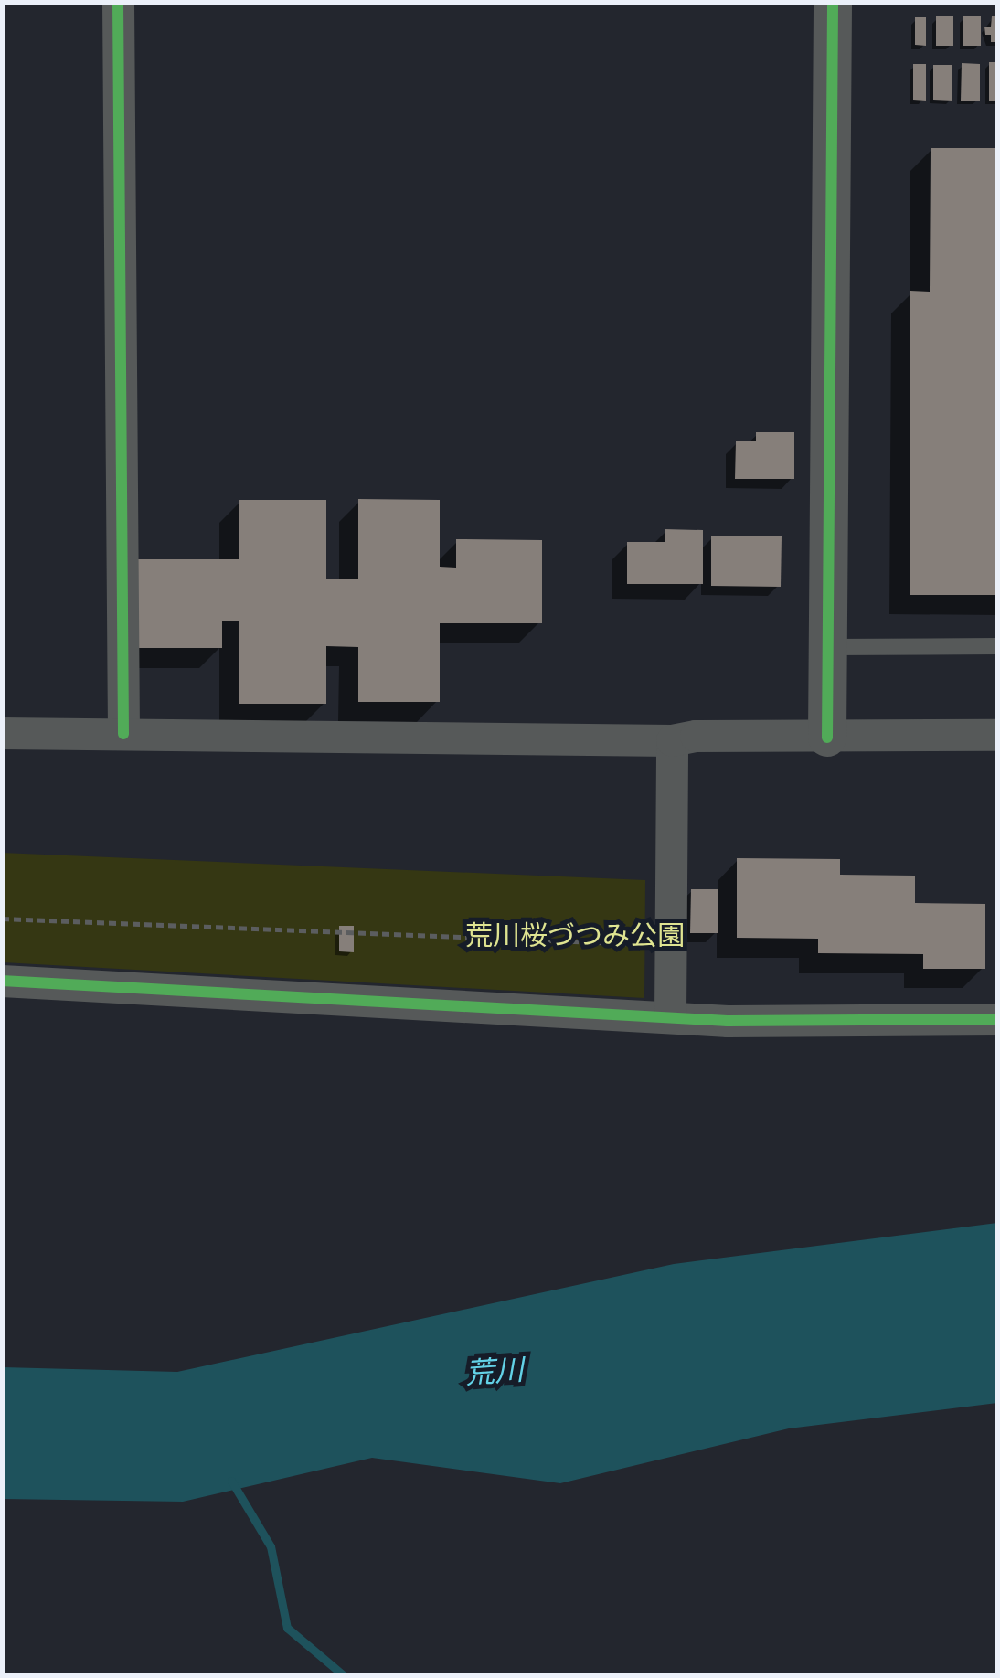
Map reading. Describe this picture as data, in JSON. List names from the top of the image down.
{
  "water": ["荒川"],
  "parks": ["荒川桜づつみ公園"]
}
